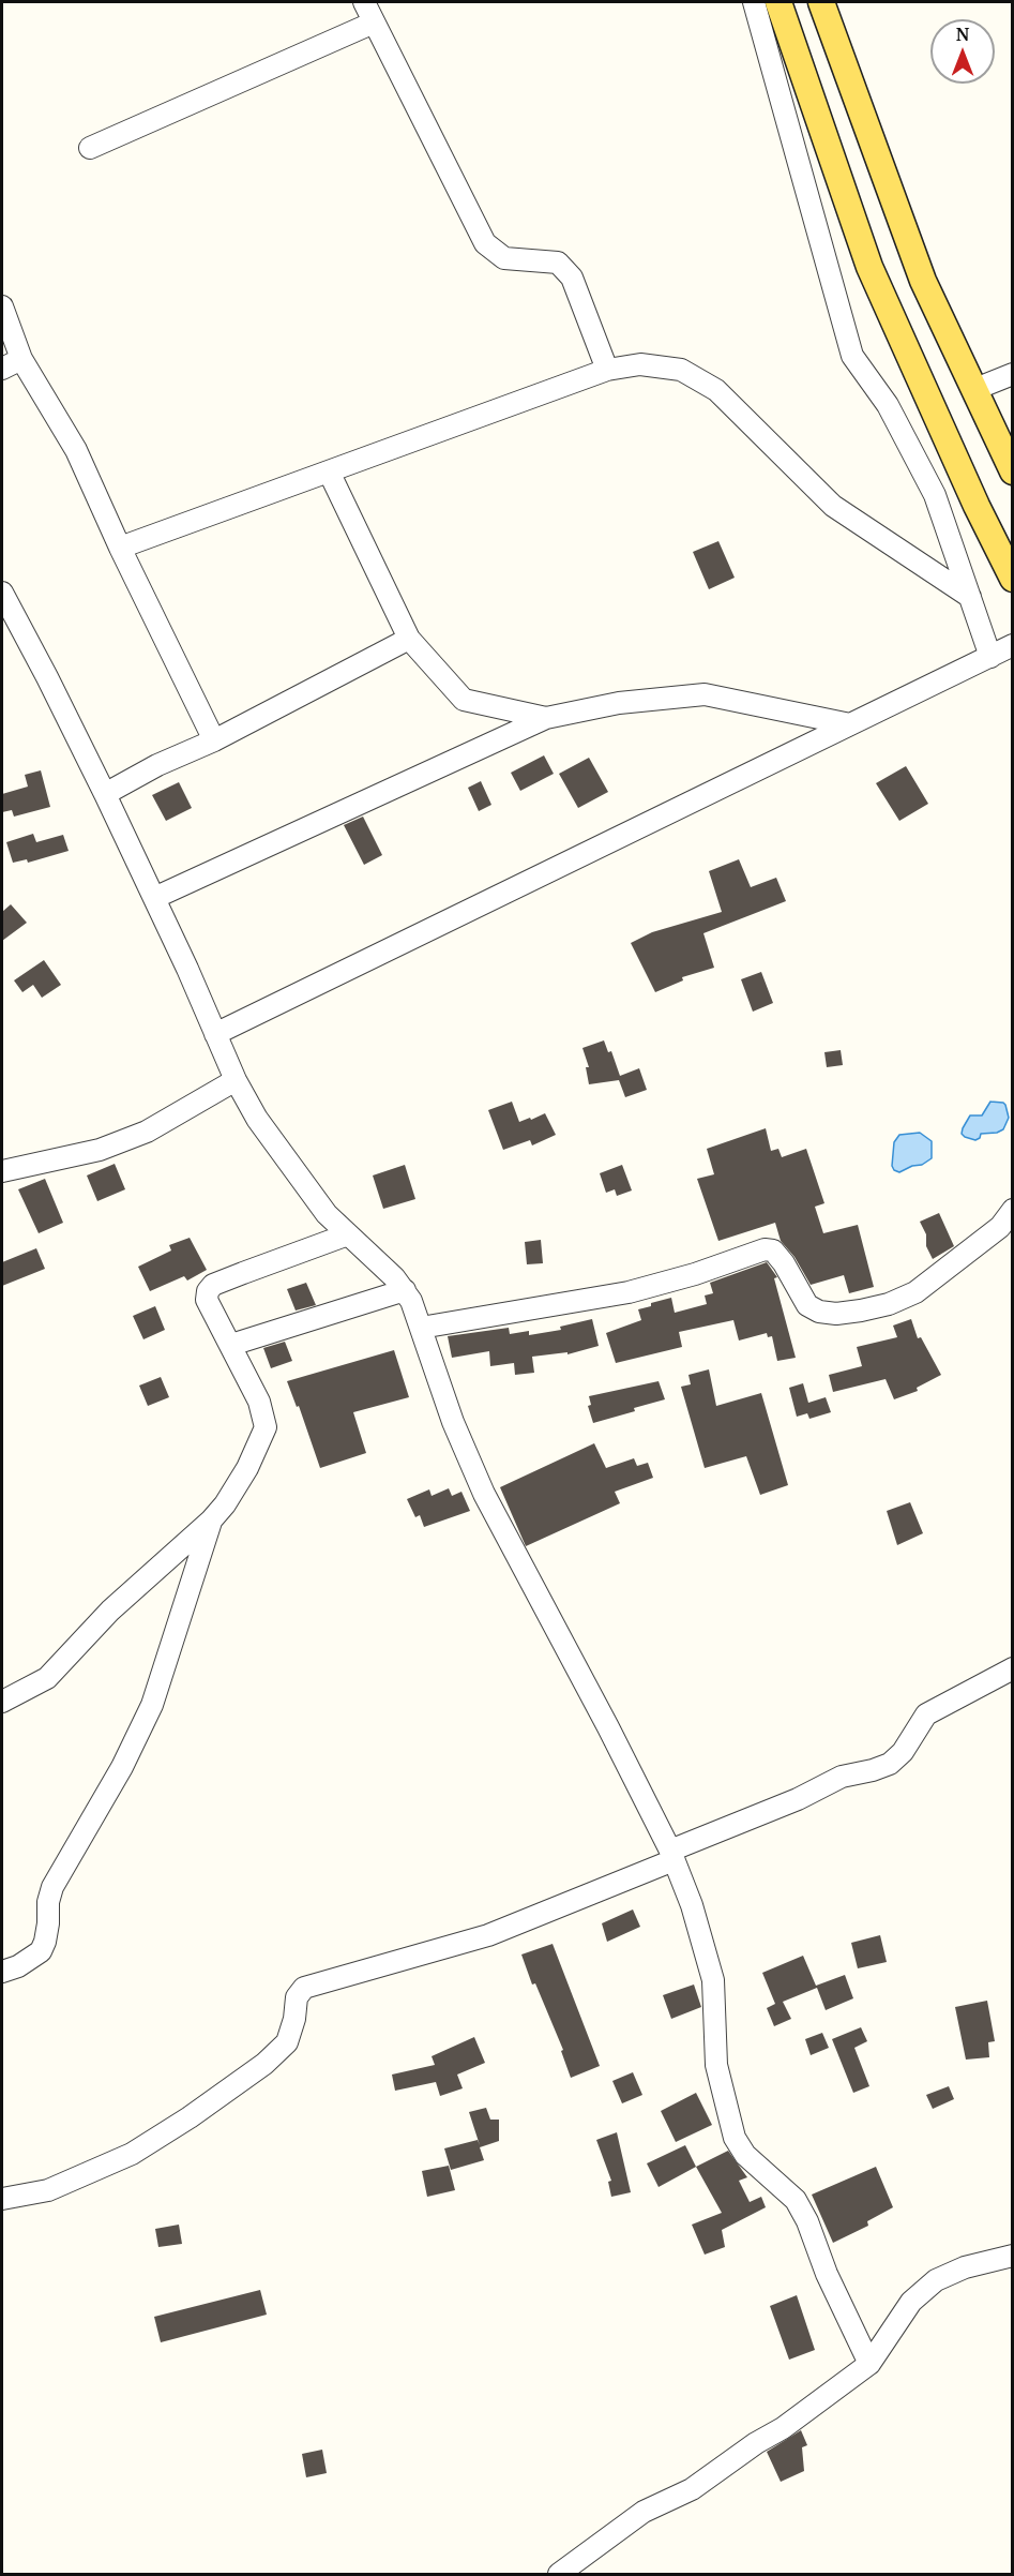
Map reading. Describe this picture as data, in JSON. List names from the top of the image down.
{
  "north": "top"
}
